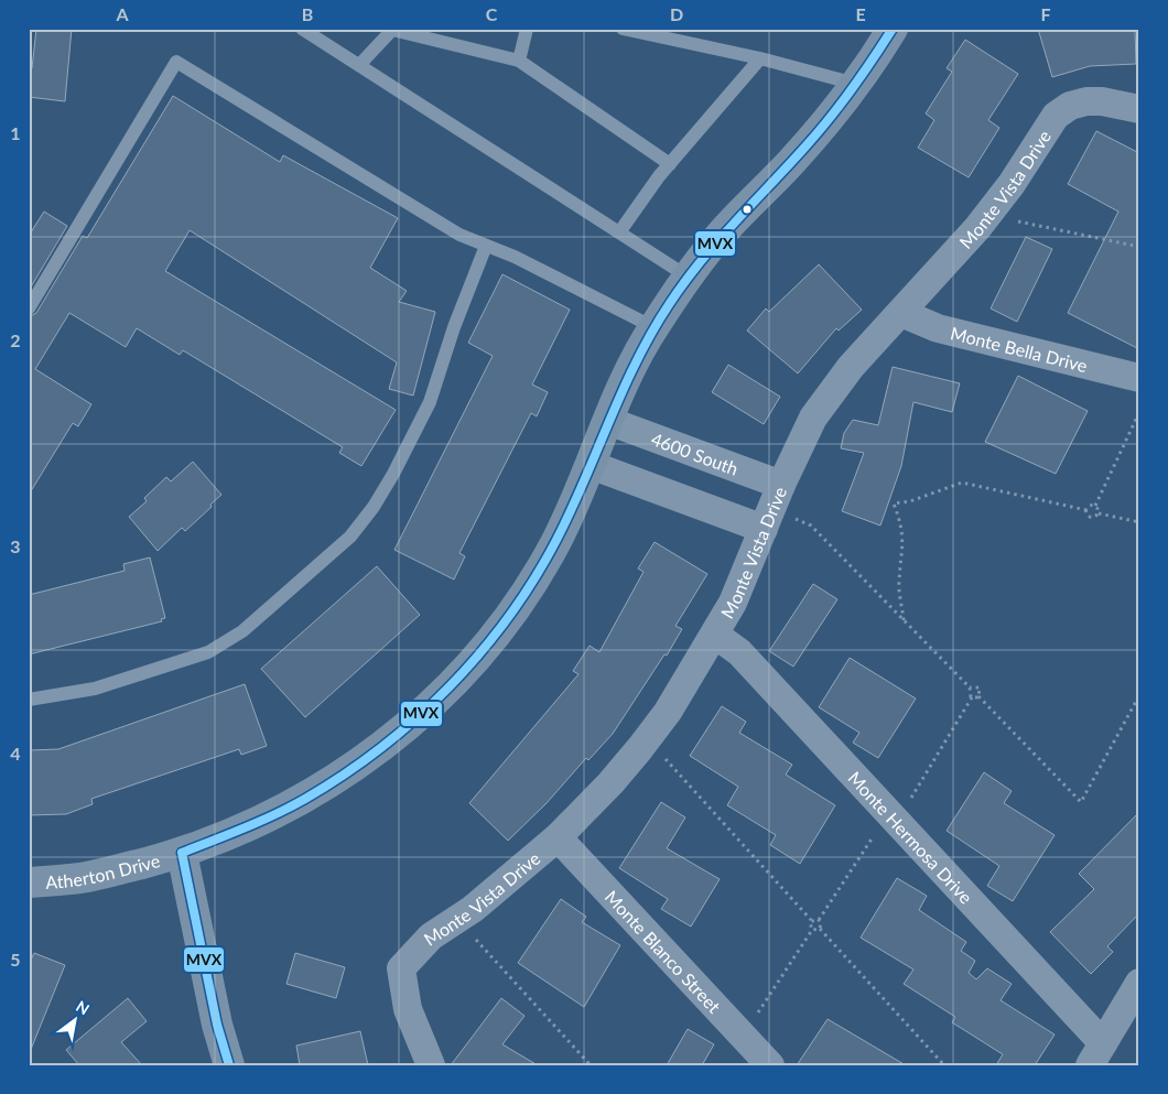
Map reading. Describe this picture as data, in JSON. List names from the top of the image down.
{
  "streets": {
    "street": [
      "Monte Vista Drive",
      "Monte Bella Drive",
      "4600 South",
      "Monte Hermosa Drive",
      "Atherton Drive",
      "Monte Blanco Street"
    ]
  },
  "crossings": [
    ["Monte Vista Drive", "Monte Bella Drive"],
    ["Monte Vista Drive", "4600 South"],
    ["Monte Vista Drive", "Monte Hermosa Drive"],
    ["Monte Vista Drive", "Monte Blanco Street"],
    ["4600 South", "Atherton Drive"]
  ],
  "lines": ["transit line MVX"],
  "north": "top right",
  "grid": {
    "columns": [
      "A",
      "B",
      "C",
      "D",
      "E",
      "F"
    ],
    "rows": [
      "1",
      "2",
      "3",
      "4",
      "5"
    ]
  }
}
